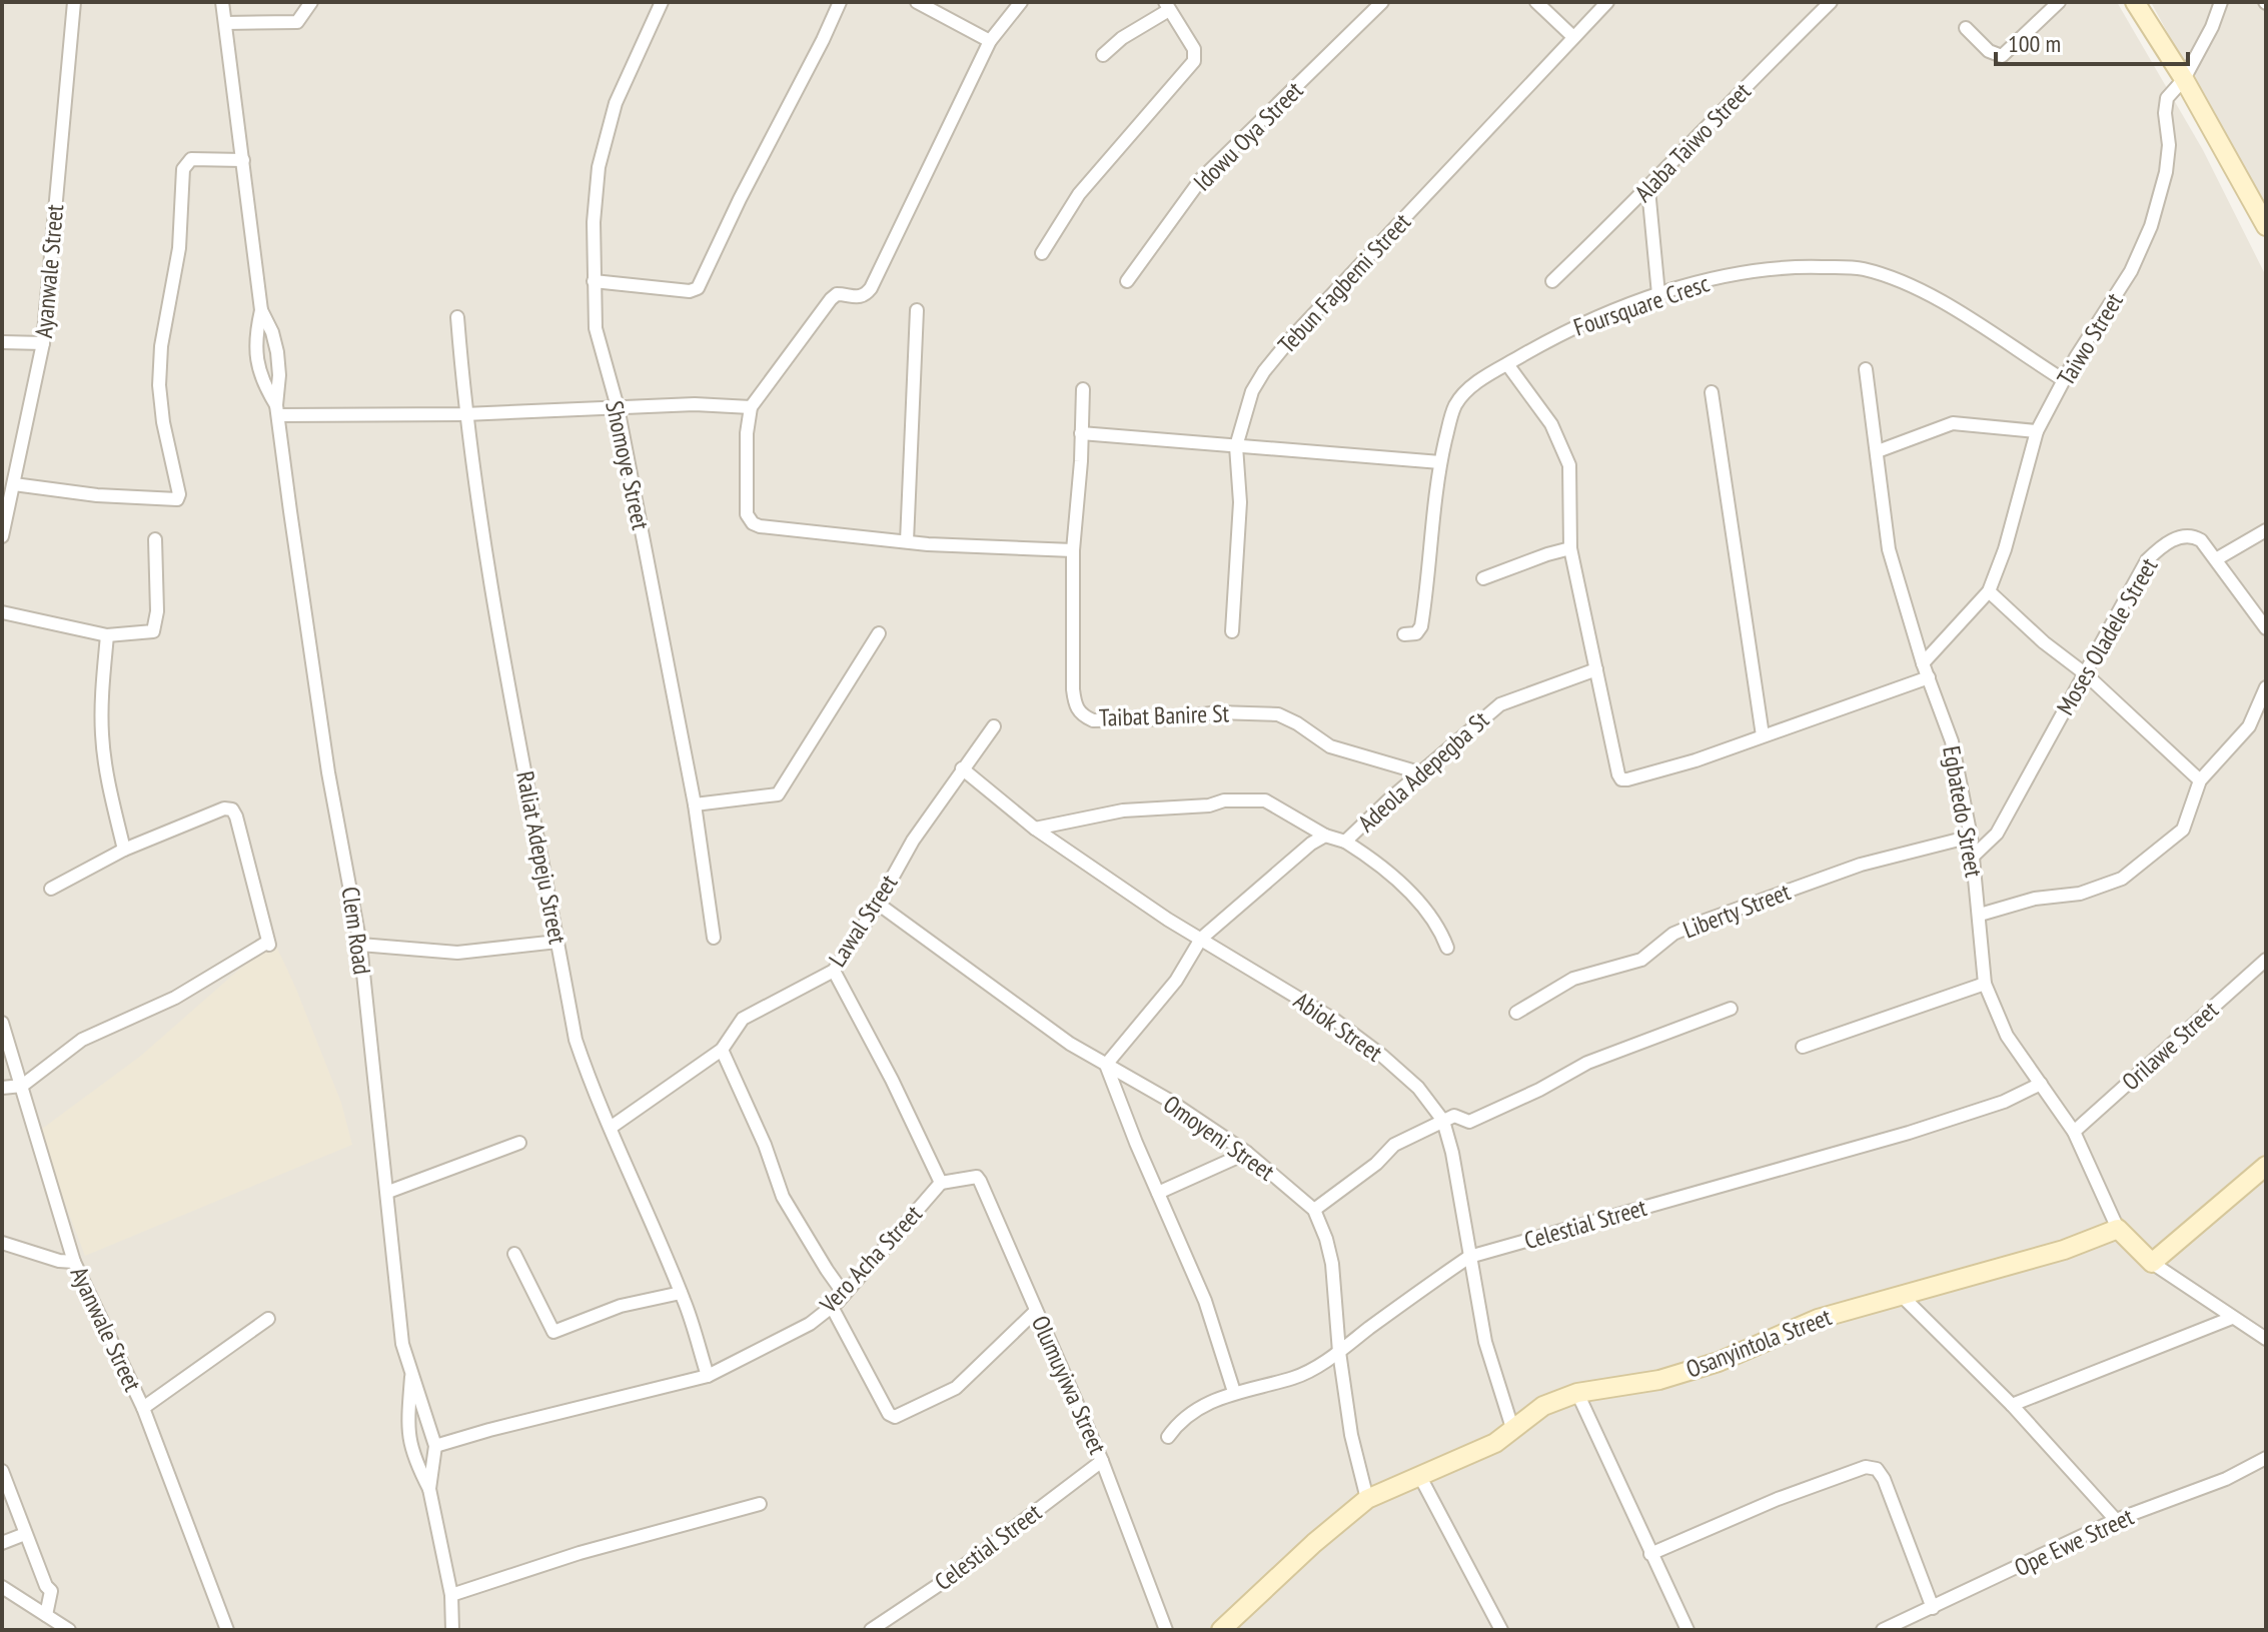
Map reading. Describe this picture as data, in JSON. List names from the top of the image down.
{
  "streets": {
    "street": [
      "Idowu Oya Street",
      "Alaba Taiwo Street",
      "Ayanwale Street",
      "Tebun Fagbemi Street",
      "Foursquare Cresc",
      "Taiwo Street",
      "Shomoye Street",
      "Moses Oladele Street",
      "Taibat Banire St",
      "Adeola Adepegba St",
      "Egbatedo Street",
      "Raliat Adepeju Street",
      "Liberty Street",
      "Lawal Street",
      "Clem Road",
      "Abiok Street",
      "Orilawe Street",
      "Omoyeni Street",
      "Celestial Street",
      "Vero Acha Street",
      "Osanyintola Street",
      "Olumuyiwa Street",
      "Ope Ewe Street"
    ]
  },
  "crossings": [
    ["Foursquare Cresc", "Taiwo Street"],
    ["Taiwo Street", "Egbatedo Street"],
    ["Moses Oladele Street", "Egbatedo Street"],
    ["Taibat Banire St", "Adeola Adepegba St"],
    ["Adeola Adepegba St", "Abiok Street"],
    ["Adeola Adepegba St", "Omoyeni Street"],
    ["Egbatedo Street", "Liberty Street"],
    ["Egbatedo Street", "Orilawe Street"],
    ["Egbatedo Street", "Celestial Street"],
    ["Egbatedo Street", "Osanyintola Street"],
    ["Raliat Adepeju Street", "Lawal Street"],
    ["Raliat Adepeju Street", "Vero Acha Street"],
    ["Lawal Street", "Abiok Street"],
    ["Lawal Street", "Omoyeni Street"],
    ["Lawal Street", "Vero Acha Street"],
    ["Clem Road", "Vero Acha Street"],
    ["Abiok Street", "Celestial Street"],
    ["Abiok Street", "Osanyintola Street"],
    ["Omoyeni Street", "Celestial Street"],
    ["Omoyeni Street", "Osanyintola Street"],
    ["Celestial Street", "Olumuyiwa Street"],
    ["Vero Acha Street", "Olumuyiwa Street"]
  ],
  "scale_bar": "100 m"
}
